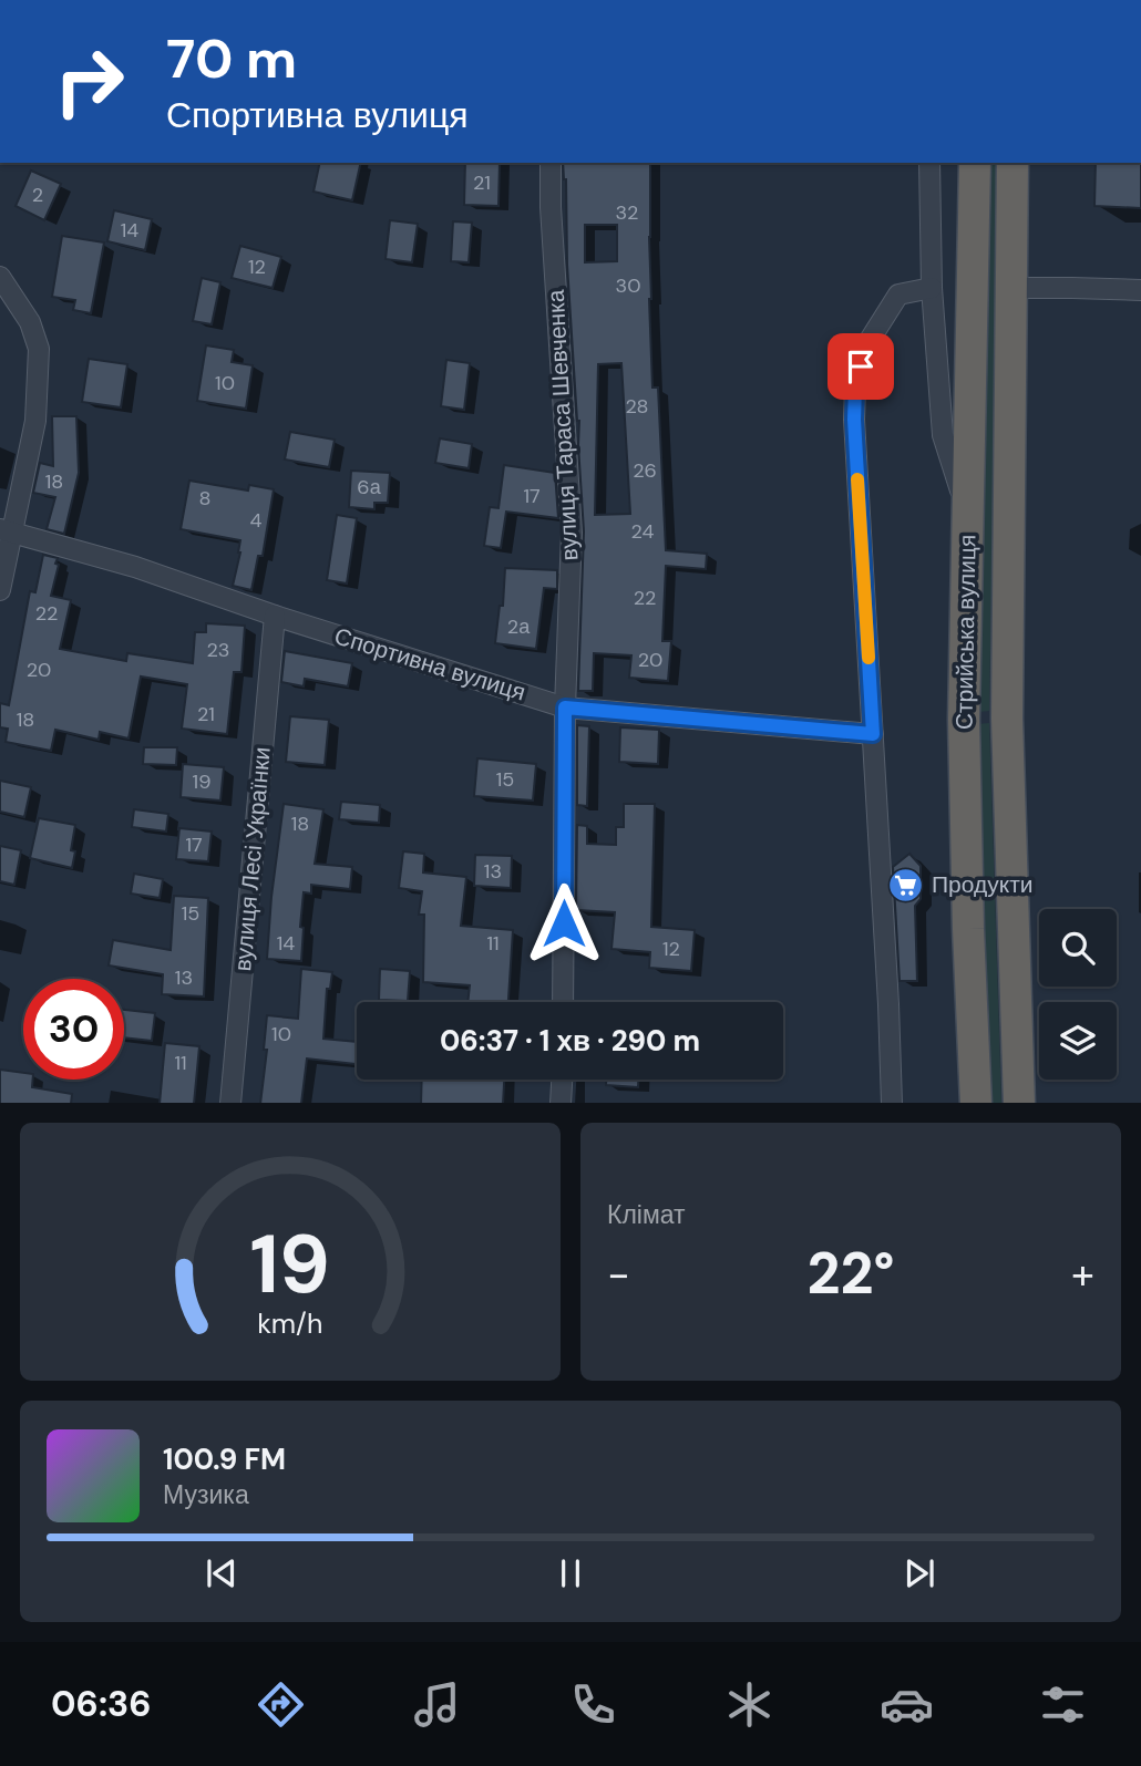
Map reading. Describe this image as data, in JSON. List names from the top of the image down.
{
  "streets": {
    "highway": ["Стрийська вулиця"],
    "street": ["вулиця Тараса Шевченка", "Спортивна вулиця", "вулиця Лесі Українки"]
  },
  "crossings": [
    ["вулиця Тараса Шевченка", "Спортивна вулиця"],
    ["Спортивна вулиця", "вулиця Лесі Українки"]
  ],
  "places": {
    "supermarket": ["Продукти"]
  },
  "house_numbers": [
    "21",
    "2",
    "32",
    "14",
    "12",
    "30",
    "10",
    "28",
    "26",
    "18",
    "6а",
    "17",
    "8",
    "4",
    "24",
    "22",
    "22",
    "2а",
    "23",
    "20",
    "20",
    "21",
    "18",
    "15",
    "19",
    "18",
    "17",
    "13",
    "15",
    "14",
    "11",
    "12",
    "13",
    "10",
    "11"
  ],
  "page": {
    "turn": ["70 m", "Спортивна вулиця"],
    "limit": "30",
    "trip": "06:37 · 1 хв · 290 m",
    "tile": "Клімат",
    "heat": ["−", "22°", "+"],
    "song": ["100.9 FM", "Музика"],
    "tabs": "06:36",
    "gauge": ["19", "km/h"]
  }
}
